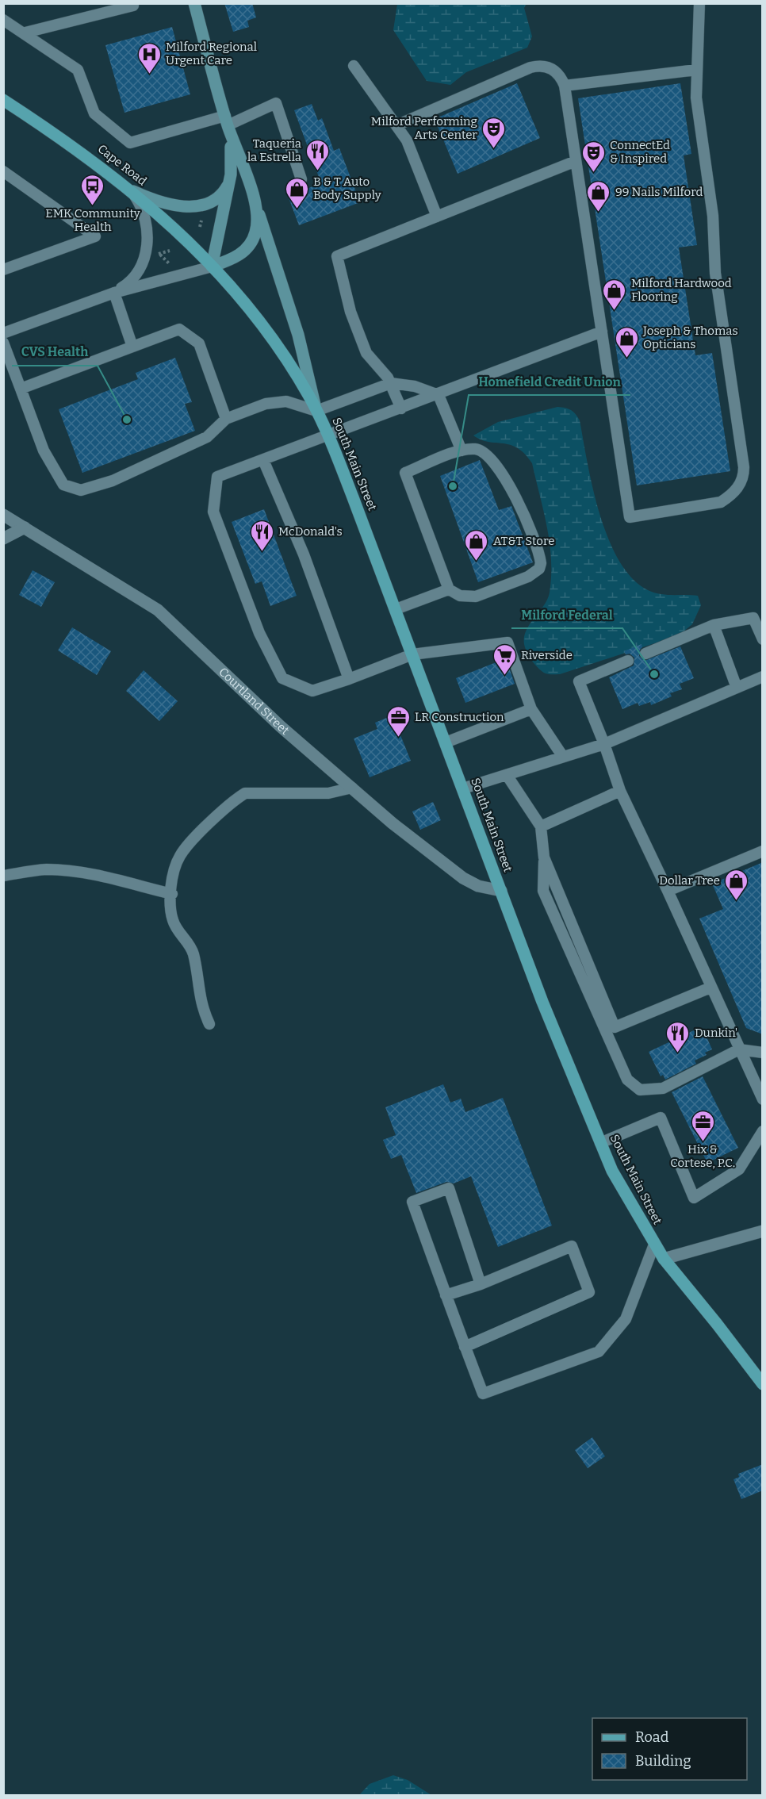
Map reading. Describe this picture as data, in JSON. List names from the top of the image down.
{
  "streets": {
    "main road": ["Cape Road", "South Main Street"],
    "street": ["Courtland Street"]
  },
  "crossings": [
    ["Cape Road", "South Main Street"],
    ["South Main Street", "Courtland Street"]
  ],
  "places": {
    "hospital": ["Milford Regional Urgent Care"],
    "theatre": ["Milford Performing Arts Center", "ConnectEd & Inspired"],
    "restaurant": ["Taqueria la Estrella", "McDonald's", "Dunkin'"],
    "bus stop": ["EMK Community Health"],
    "shop": [
      "B & T Auto Body Supply",
      "99 Nails Milford",
      "Milford Hardwood Flooring",
      "Joseph & Thomas Opticians",
      "AT&T Store",
      "Dollar Tree"
    ],
    "other": ["CVS Health", "Homefield Credit Union", "Milford Federal"],
    "supermarket": ["Riverside"],
    "office": ["LR Construction", "Hix & Cortese, P.C."]
  },
  "legend": ["Road", "Building"]
}
